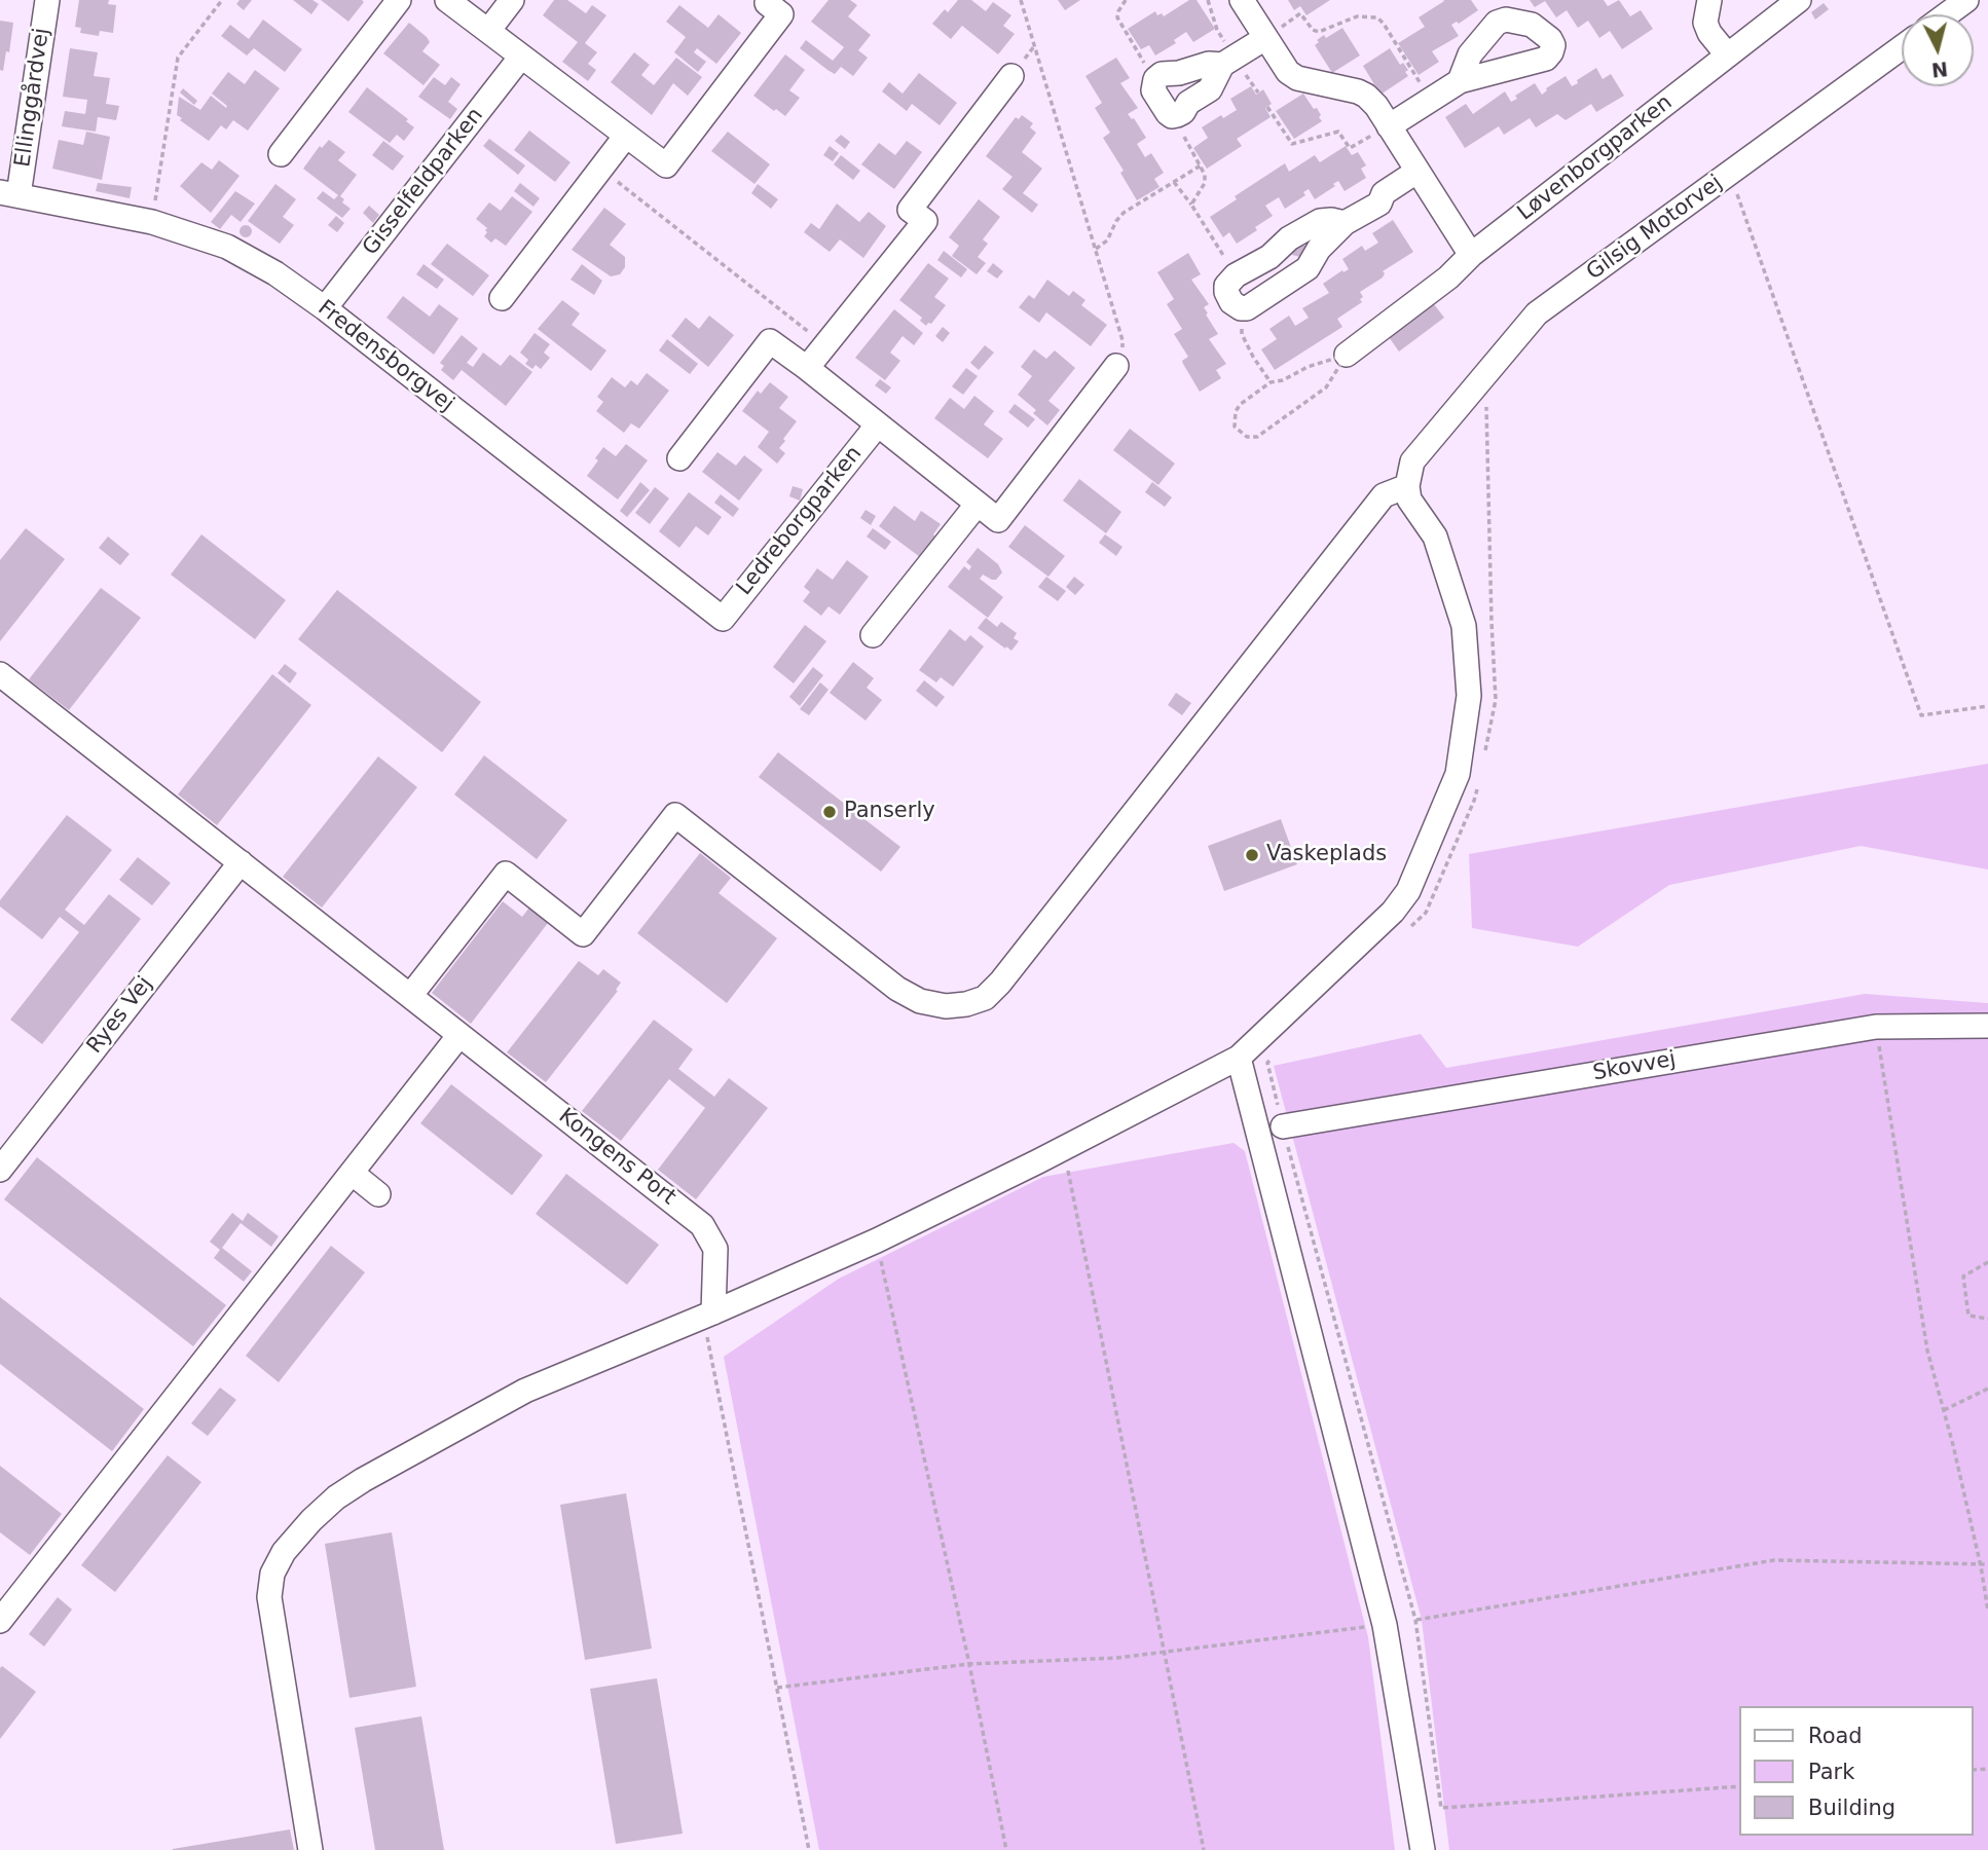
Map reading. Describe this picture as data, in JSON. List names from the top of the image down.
{
  "streets": {
    "street": [
      "Ellinggårdvej",
      "Løvenborgparken",
      "Gisselfeldparken",
      "Gilsig Motorvej",
      "Fredensborgvej",
      "Ledreborgparken",
      "Ryes Vej",
      "Skovvej",
      "Kongens Port"
    ]
  },
  "crossings": [
    ["Ellinggårdvej", "Fredensborgvej"],
    ["Gisselfeldparken", "Fredensborgvej"],
    ["Fredensborgvej", "Ledreborgparken"],
    ["Ryes Vej", "Kongens Port"]
  ],
  "places": ["Panserly", "Vaskeplads"],
  "legend": ["Road", "Park", "Building"],
  "north": "bottom"
}
